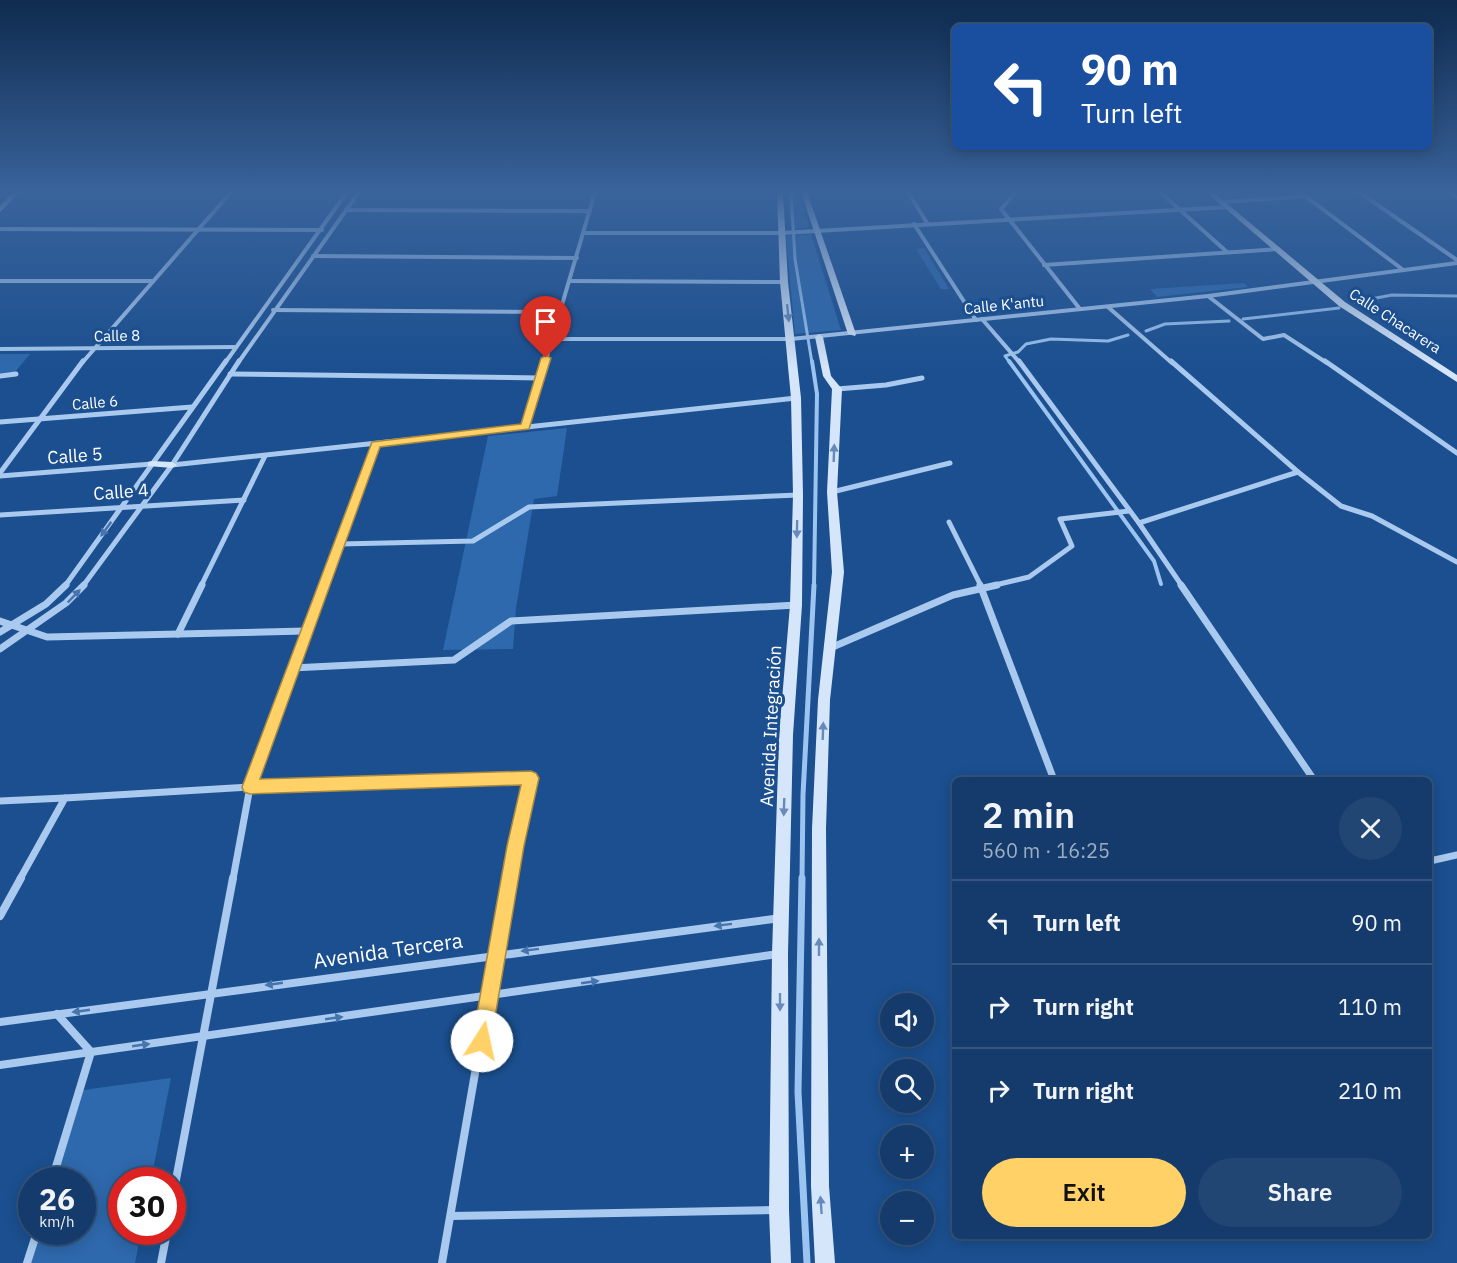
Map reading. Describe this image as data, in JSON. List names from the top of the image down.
{
  "streets": {
    "street": [
      "Calle K'antu",
      "Calle Chacarera",
      "Calle 8",
      "Calle 6",
      "Calle 5",
      "Calle 4",
      "Avenida Integración",
      "Avenida Tercera"
    ]
  },
  "crossings": [
    ["Calle K'antu", "Calle Chacarera"],
    ["Calle K'antu", "Avenida Integración"],
    ["Avenida Integración", "Avenida Tercera"]
  ],
  "page": {
    "turn": ["90 m", "Turn left"],
    "heading": ["2 min", "560 m · 16:25"],
    "list": [
      {
        "name": "Turn left",
        "value": "90 m"
      },
      {
        "name": "Turn right",
        "value": "110 m"
      },
      {
        "name": "Turn right",
        "value": "210 m"
      }
    ],
    "map_buttons": ["+", "−"],
    "buttons": ["Exit", "Share"],
    "speed": "26 km/h",
    "limit": "30"
  }
}
